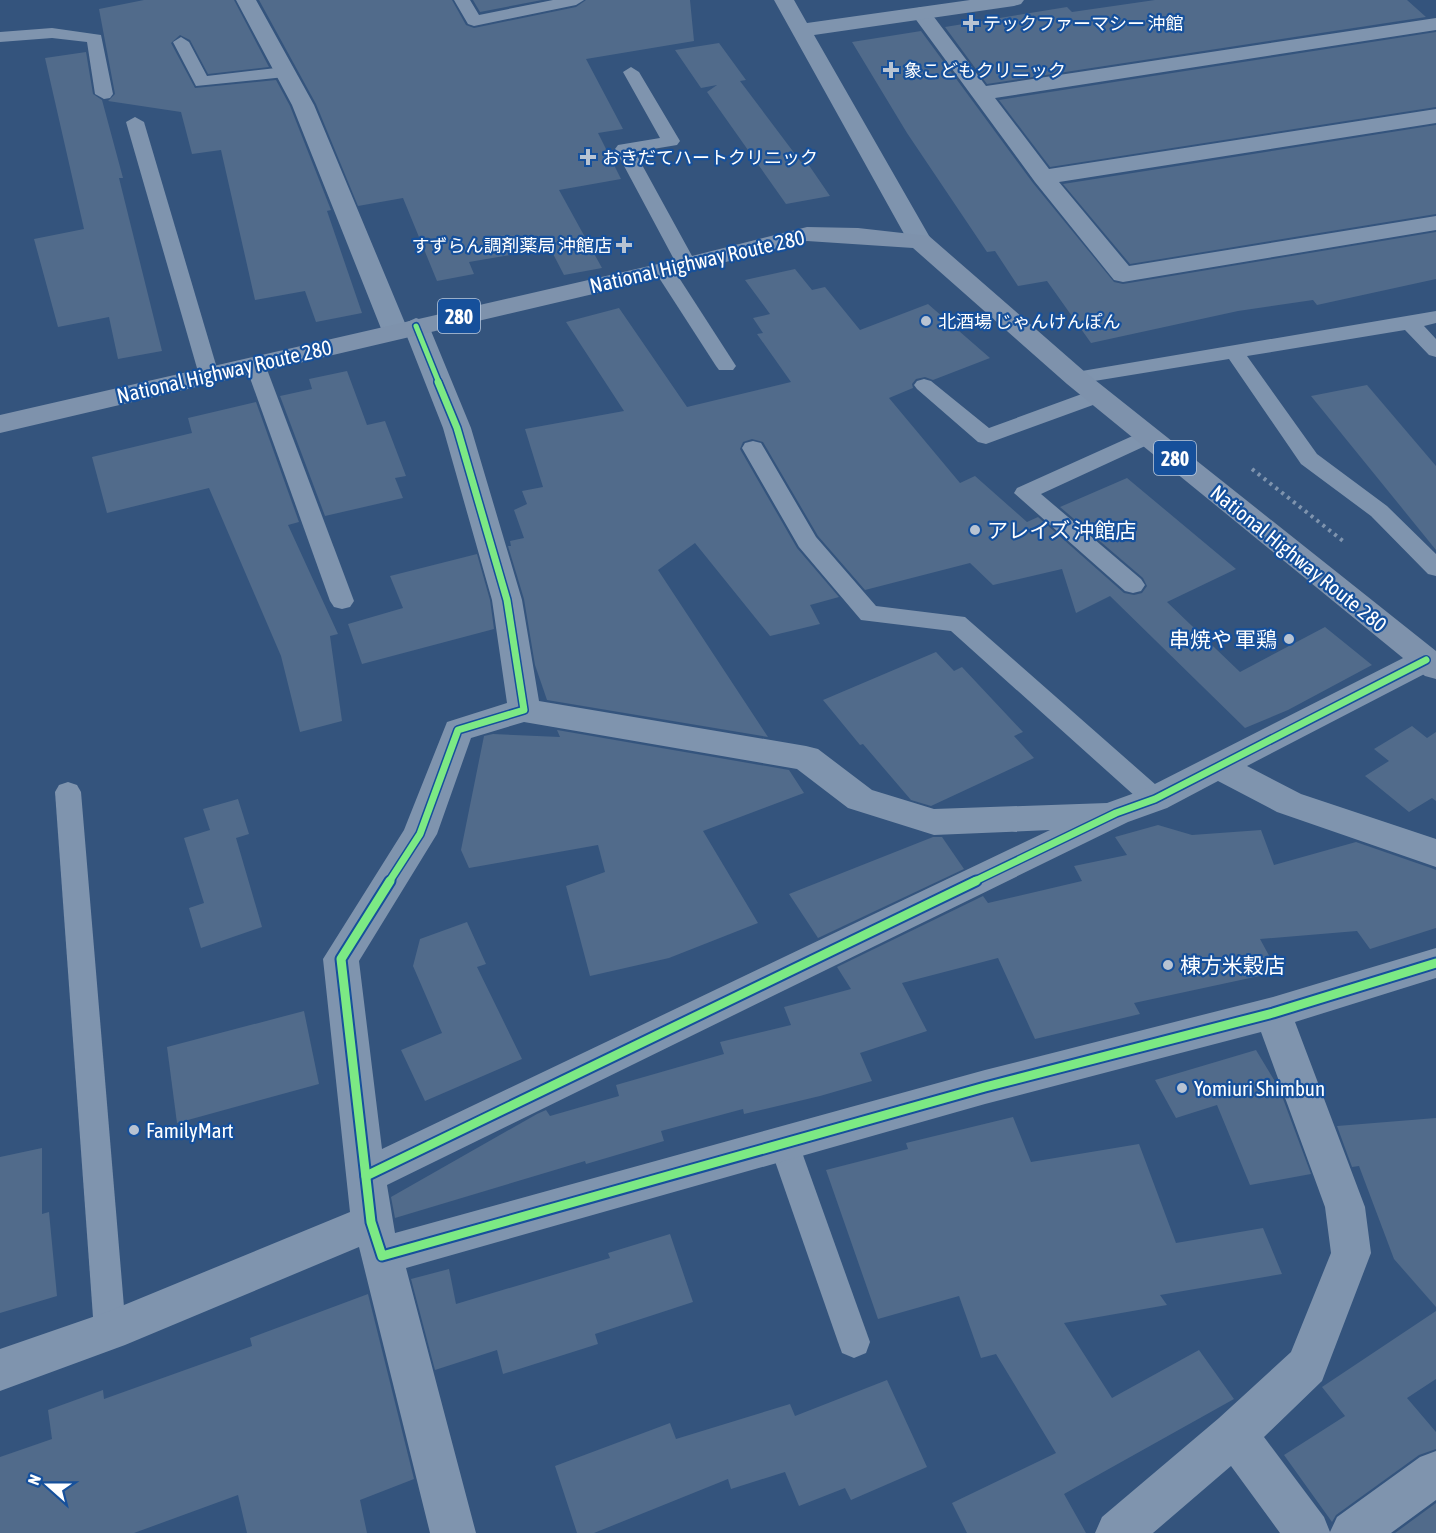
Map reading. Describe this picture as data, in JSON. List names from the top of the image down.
{
  "streets": {
    "highway": ["National Highway Route 280", "280"]
  },
  "places": {
    "health": [
      "テックファーマシー 沖館",
      "象こどもクリニック",
      "おきだてハートクリニック",
      "すずらん調剤薬局 沖館店"
    ],
    "other": [
      "北酒場 じゃんけんぽん",
      "アレイズ 沖館店",
      "串焼や 軍鶏",
      "棟方米穀店",
      "Yomiuri Shimbun",
      "FamilyMart"
    ]
  },
  "north": "left"
}
